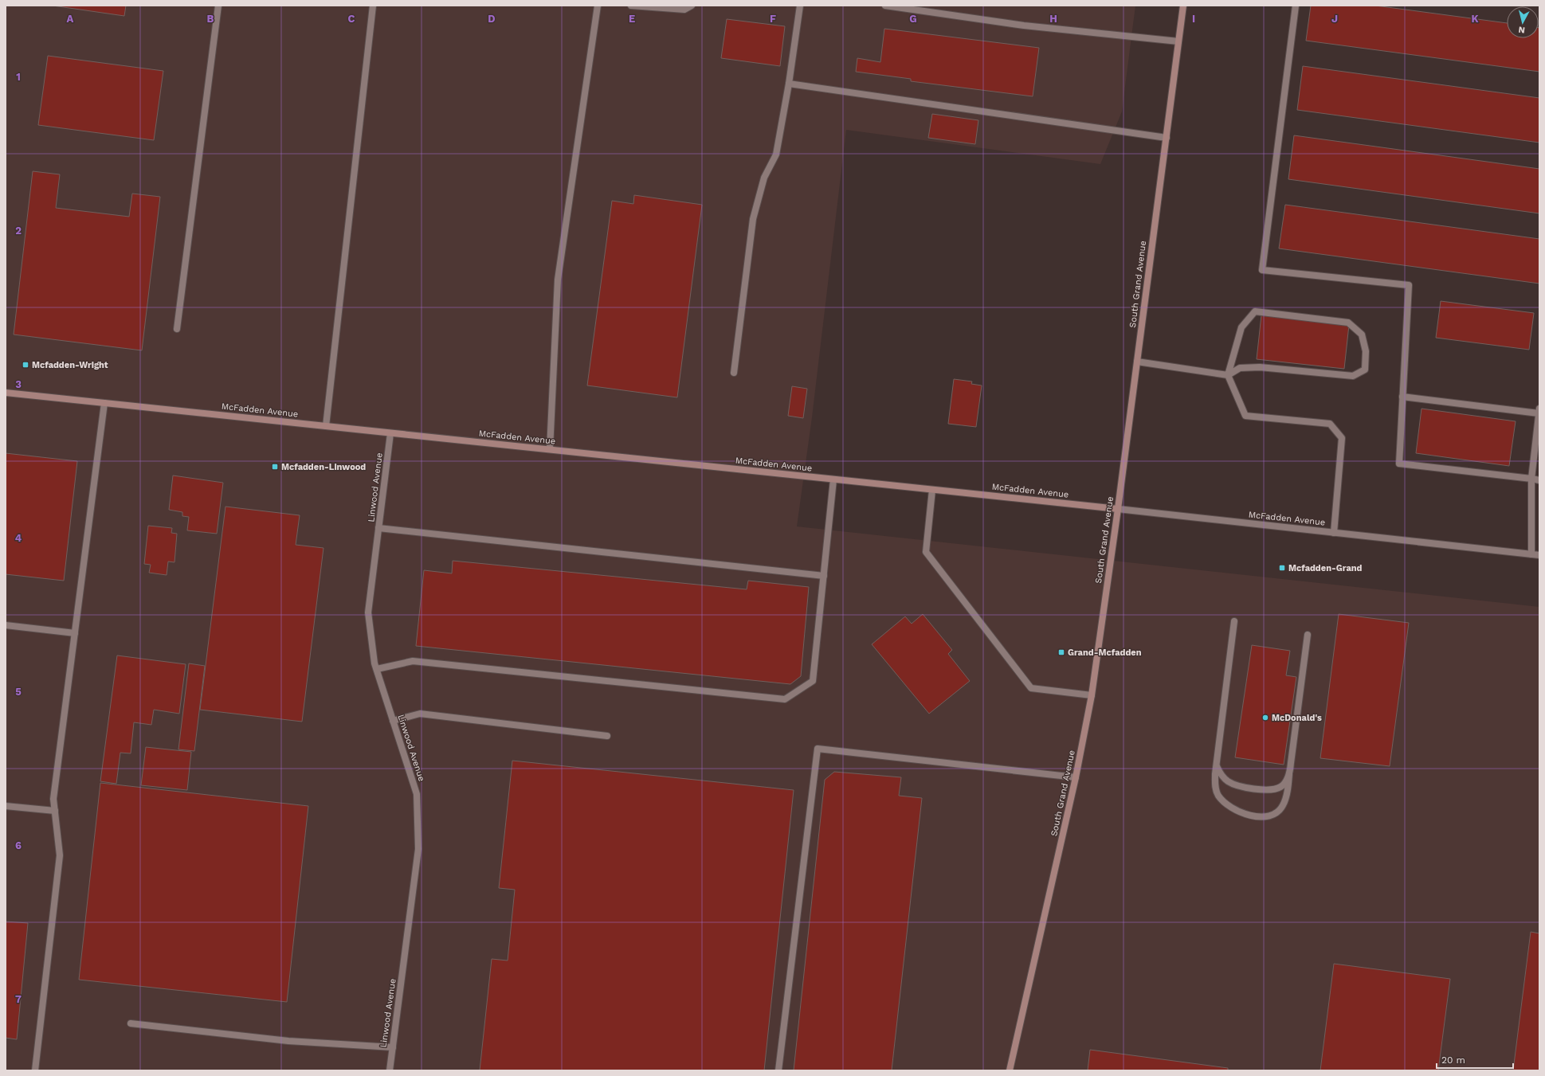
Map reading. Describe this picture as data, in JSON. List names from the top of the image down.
{
  "streets": {
    "main road": ["South Grand Avenue", "McFadden Avenue"],
    "street": ["Linwood Avenue"]
  },
  "crossings": [
    ["South Grand Avenue", "McFadden Avenue"],
    ["McFadden Avenue", "Linwood Avenue"]
  ],
  "places": {
    "transit": [
      "Mcfadden-Wright",
      "Mcfadden-Linwood",
      "Mcfadden-Grand",
      "Grand-Mcfadden"
    ],
    "other": ["McDonald's"]
  },
  "scale_bar": "20 m",
  "north": "bottom",
  "grid": {
    "columns": [
      "A",
      "B",
      "C",
      "D",
      "E",
      "F",
      "G",
      "H",
      "I",
      "J",
      "K"
    ],
    "rows": [
      "1",
      "2",
      "3",
      "4",
      "5",
      "6",
      "7"
    ]
  }
}
